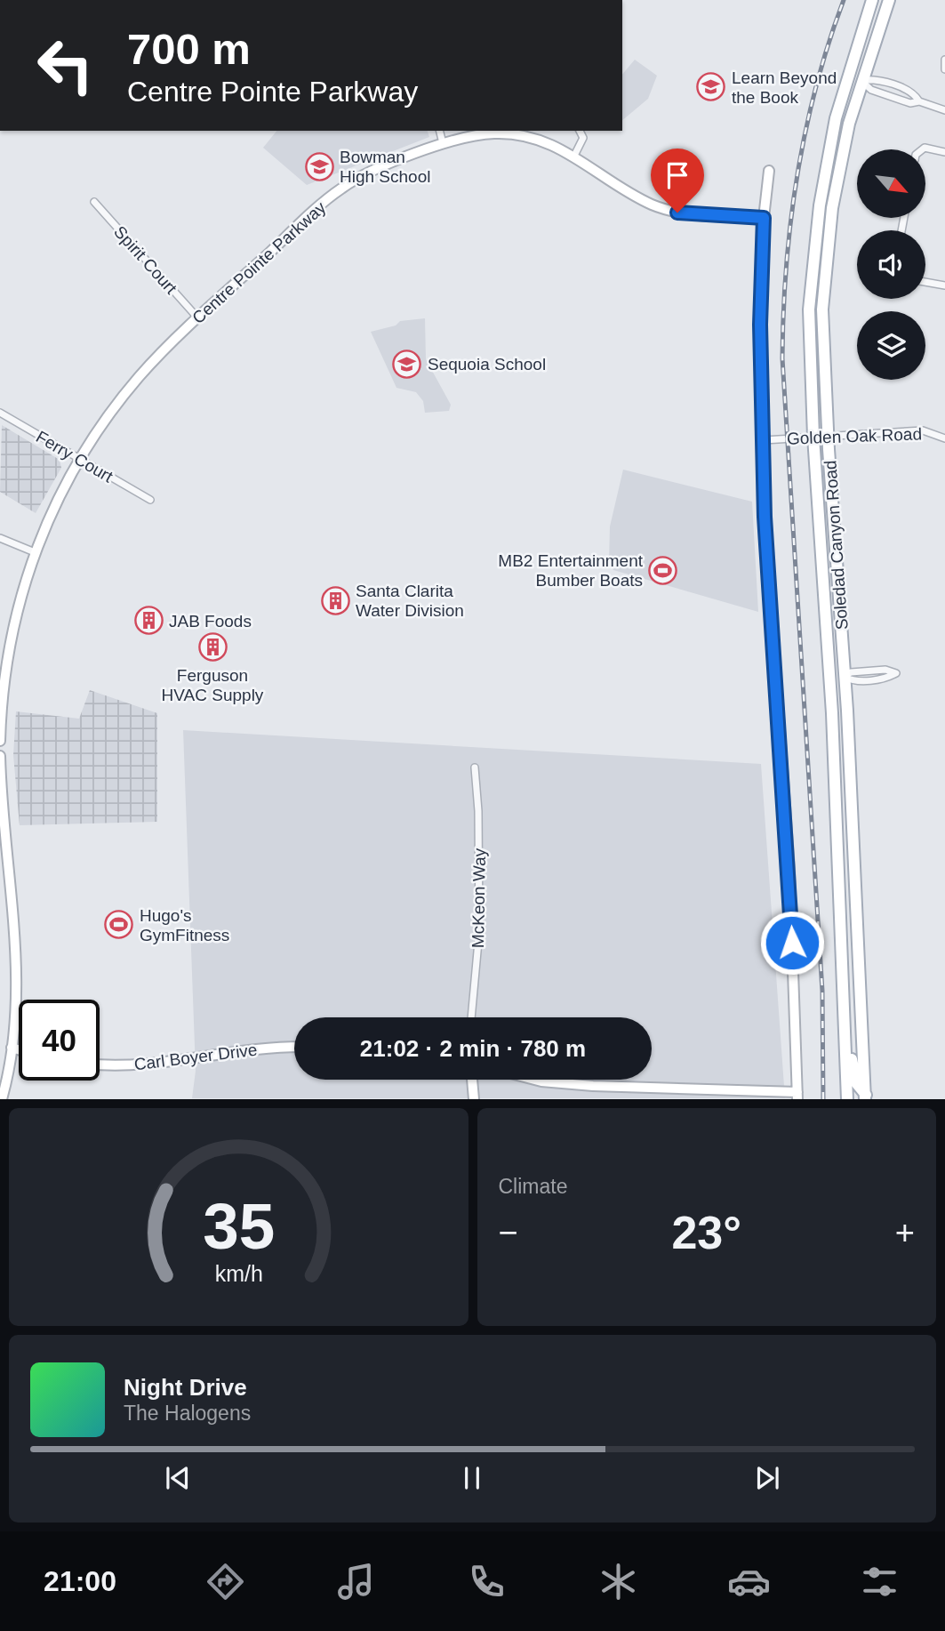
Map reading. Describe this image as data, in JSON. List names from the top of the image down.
{
  "streets": {
    "main road": ["Soledad Canyon Road"],
    "street": [
      "Spirit Court",
      "Centre Pointe Parkway",
      "Golden Oak Road",
      "Ferry Court",
      "McKeon Way",
      "Carl Boyer Drive"
    ]
  },
  "crossings": [
    ["Spirit Court", "Centre Pointe Parkway"],
    ["Centre Pointe Parkway", "Ferry Court"],
    ["Golden Oak Road", "Soledad Canyon Road"]
  ],
  "places": {
    "school or university": ["Learn Beyond the Book", "Bowman High School", "Sequoia School"],
    "sports": ["MB2 Entertainment Bumber Boats", "Hugo's GymFitness"],
    "building": ["Santa Clarita Water Division", "JAB Foods", "Ferguson HVAC Supply"]
  },
  "north": "bottom right",
  "page": {
    "turn": ["700 m", "Centre Pointe Parkway"],
    "limit": "40",
    "trip": "21:02 · 2 min · 780 m",
    "tile": "Climate",
    "heat": ["−", "23°", "+"],
    "song": ["Night Drive", "The Halogens"],
    "tabs": "21:00",
    "gauge": ["35", "km/h"]
  }
}
